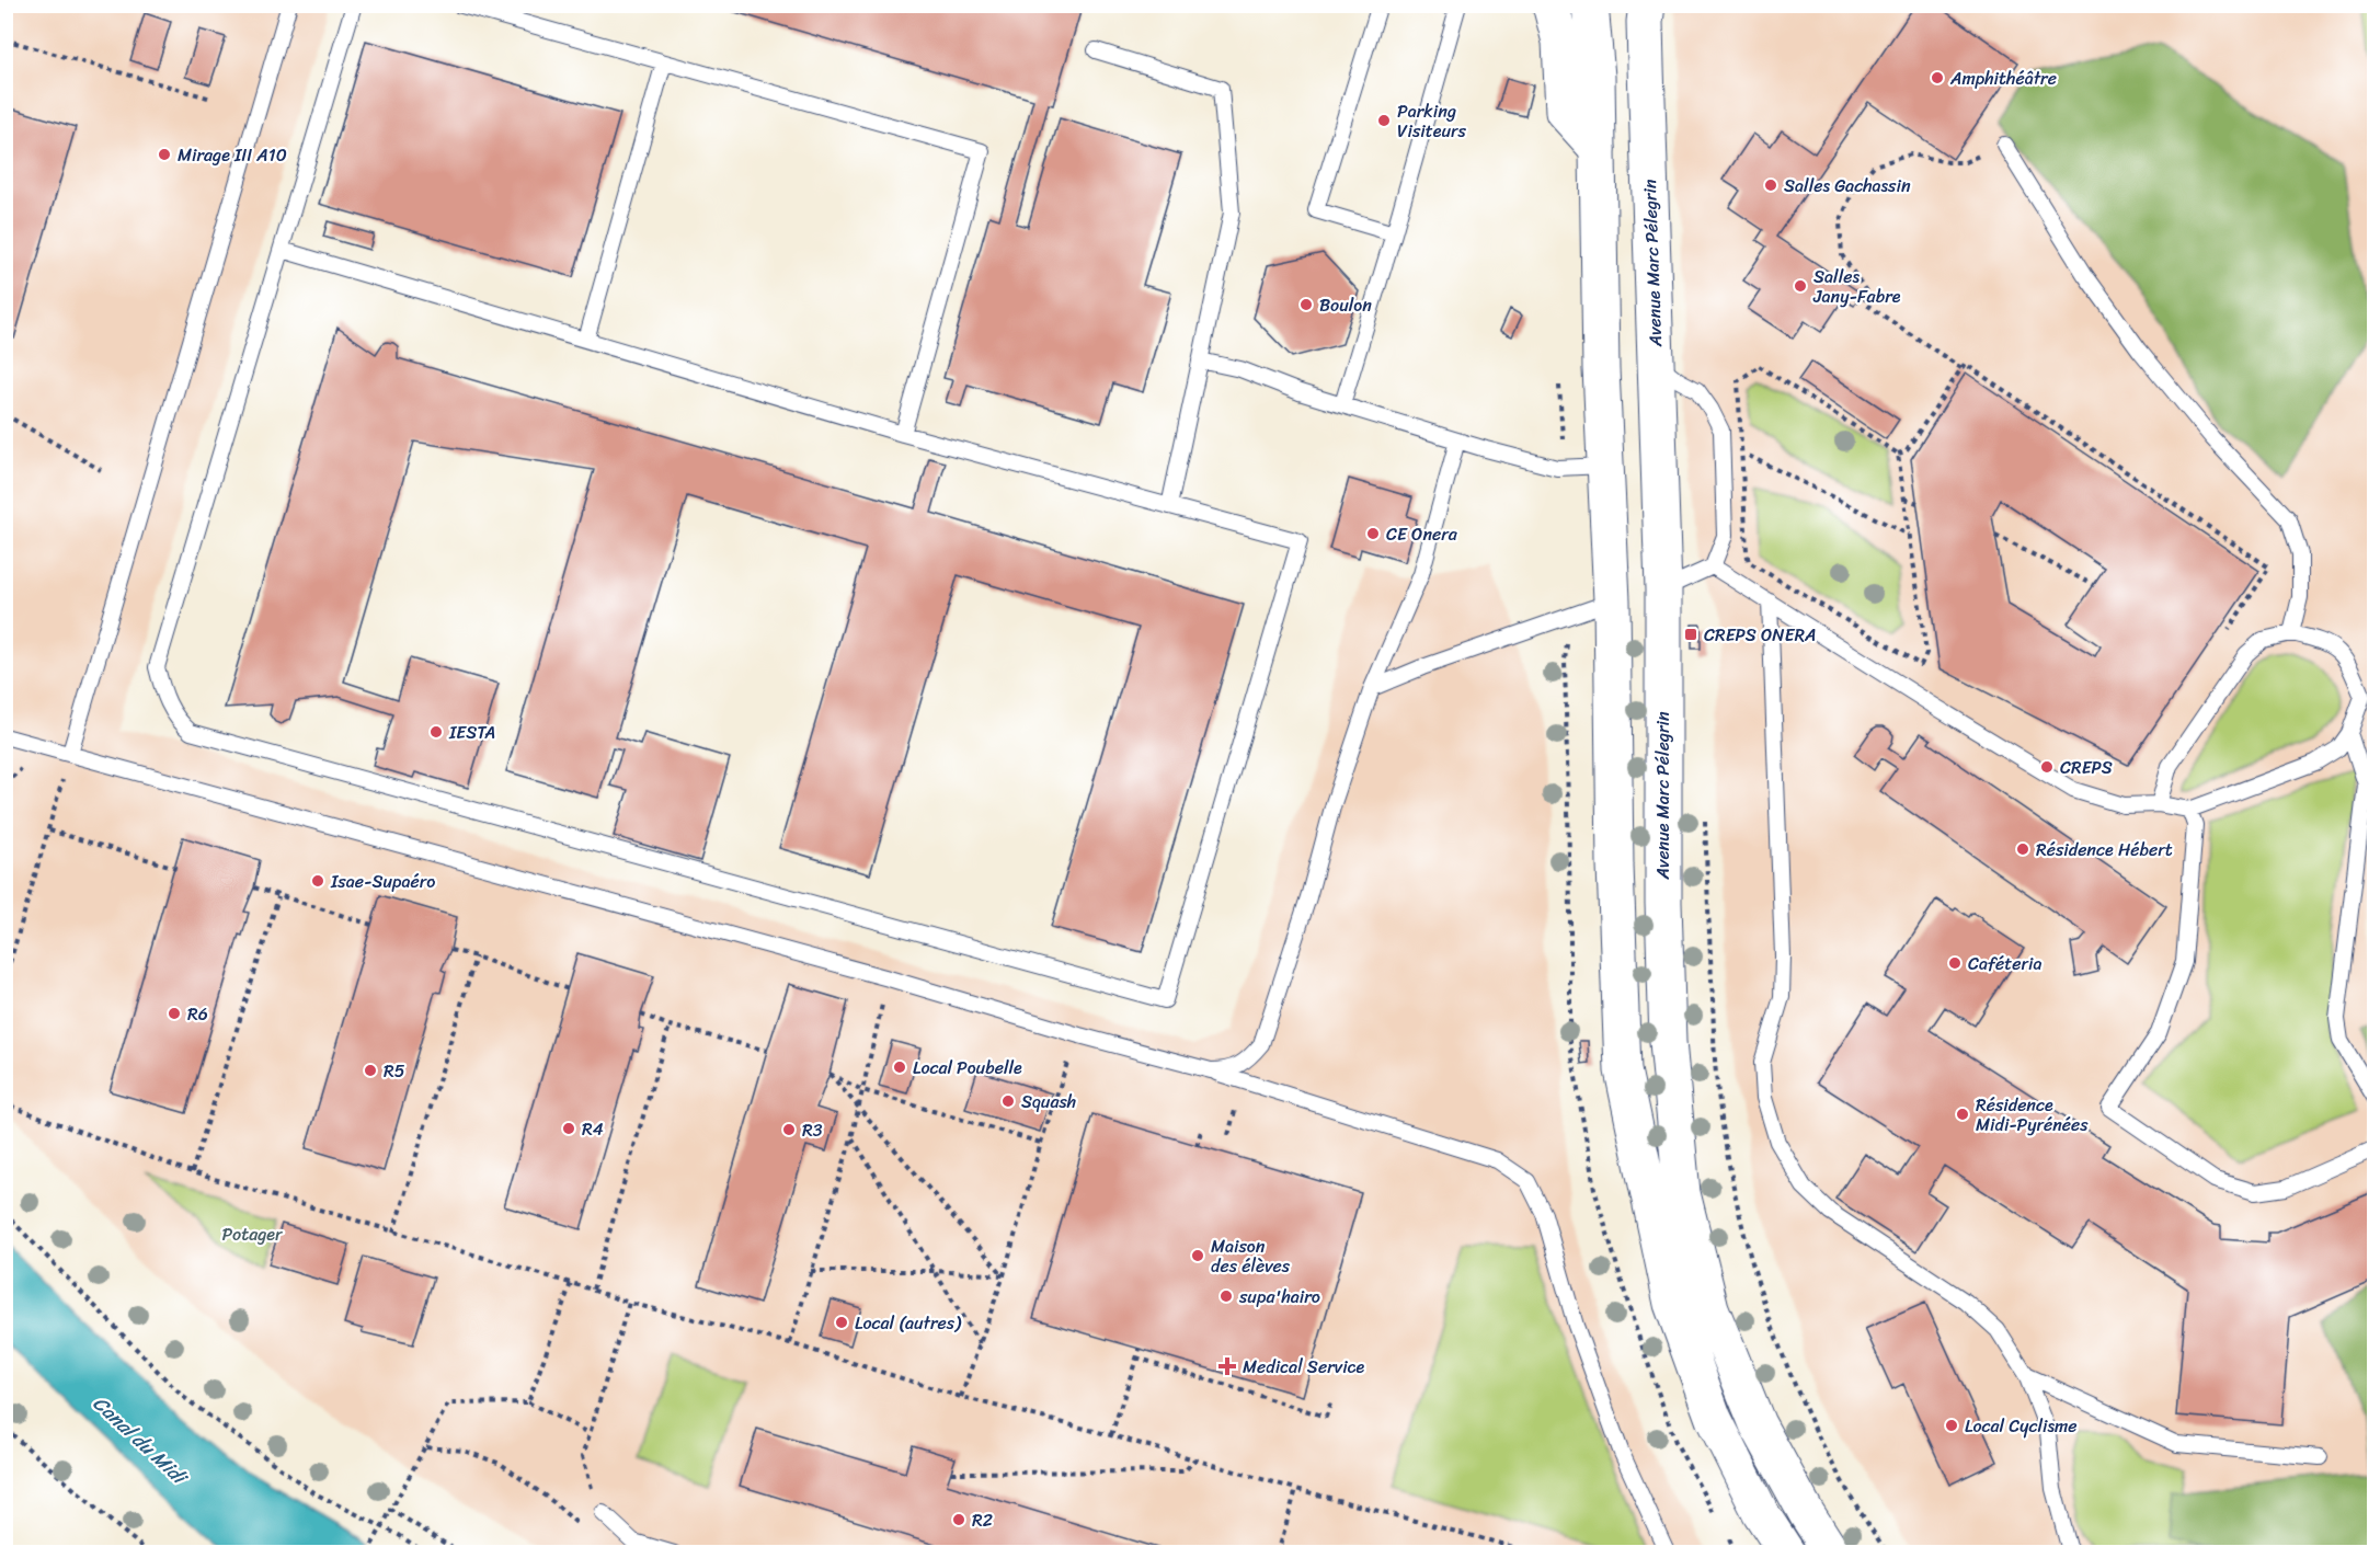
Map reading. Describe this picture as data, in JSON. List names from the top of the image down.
{
  "streets": {
    "street": ["Avenue Marc Pélegrin"]
  },
  "water": ["Canal du Midi"],
  "parks": ["Potager"],
  "places": {
    "other": [
      "Amphithéâtre",
      "Parking Visiteurs",
      "Mirage III A10",
      "Salles Gachassin",
      "Salles Jany-Fabre",
      "Boulon",
      "CE Onera",
      "IESTA",
      "CREPS",
      "Résidence Hébert",
      "Isae-Supaéro",
      "Caféteria",
      "R6",
      "Local Poubelle",
      "R5",
      "Squash",
      "Résidence Midi-Pyrénées",
      "R4",
      "R3",
      "Maison des élèves",
      "supa'hairo",
      "Local (autres)",
      "Local Cyclisme",
      "R2"
    ],
    "transit": ["CREPS ONERA"],
    "health": ["Medical Service"]
  }
}
